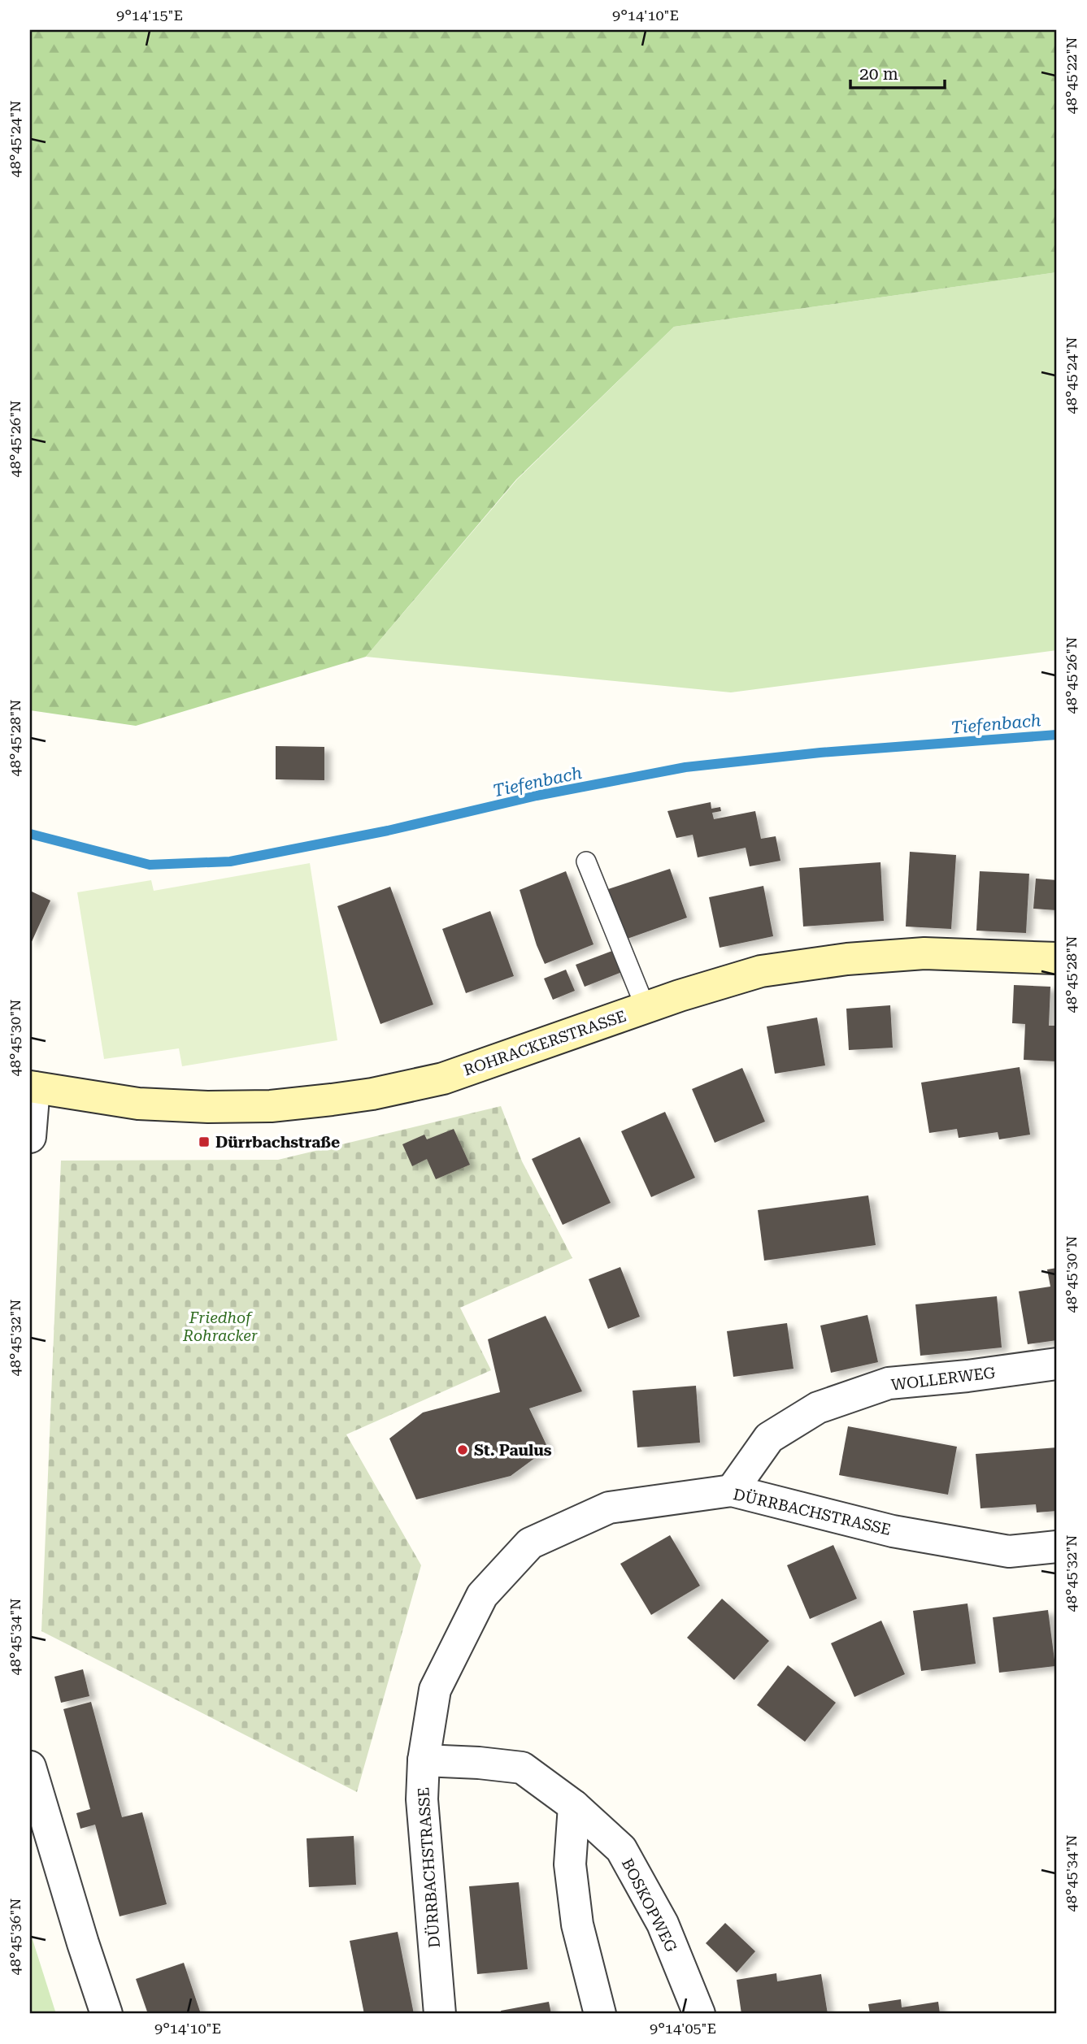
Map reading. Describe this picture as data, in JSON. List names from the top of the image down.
{
  "streets": {
    "street": [
      "ROHRACKERSTRASSE",
      "WOLLERWEG",
      "DÜRRBACHSTRASSE",
      "BOSKOPWEG"
    ]
  },
  "crossings": [
    ["WOLLERWEG", "DÜRRBACHSTRASSE"],
    ["DÜRRBACHSTRASSE", "BOSKOPWEG"]
  ],
  "water": ["Tiefenbach"],
  "parks": ["Friedhof Rohracker"],
  "places": {
    "transit": ["Dürrbachstraße"],
    "other": ["St. Paulus"]
  },
  "scale_bar": "20 m",
  "coordinates": [
    "9°14'15\"E",
    "9°14'10\"E",
    "48°45'22\"N",
    "48°45'24\"N",
    "48°45'26\"N",
    "48°45'28\"N",
    "48°45'30\"N",
    "48°45'32\"N",
    "48°45'34\"N",
    "48°45'36\"N",
    "9°14'05\"E"
  ]
}
